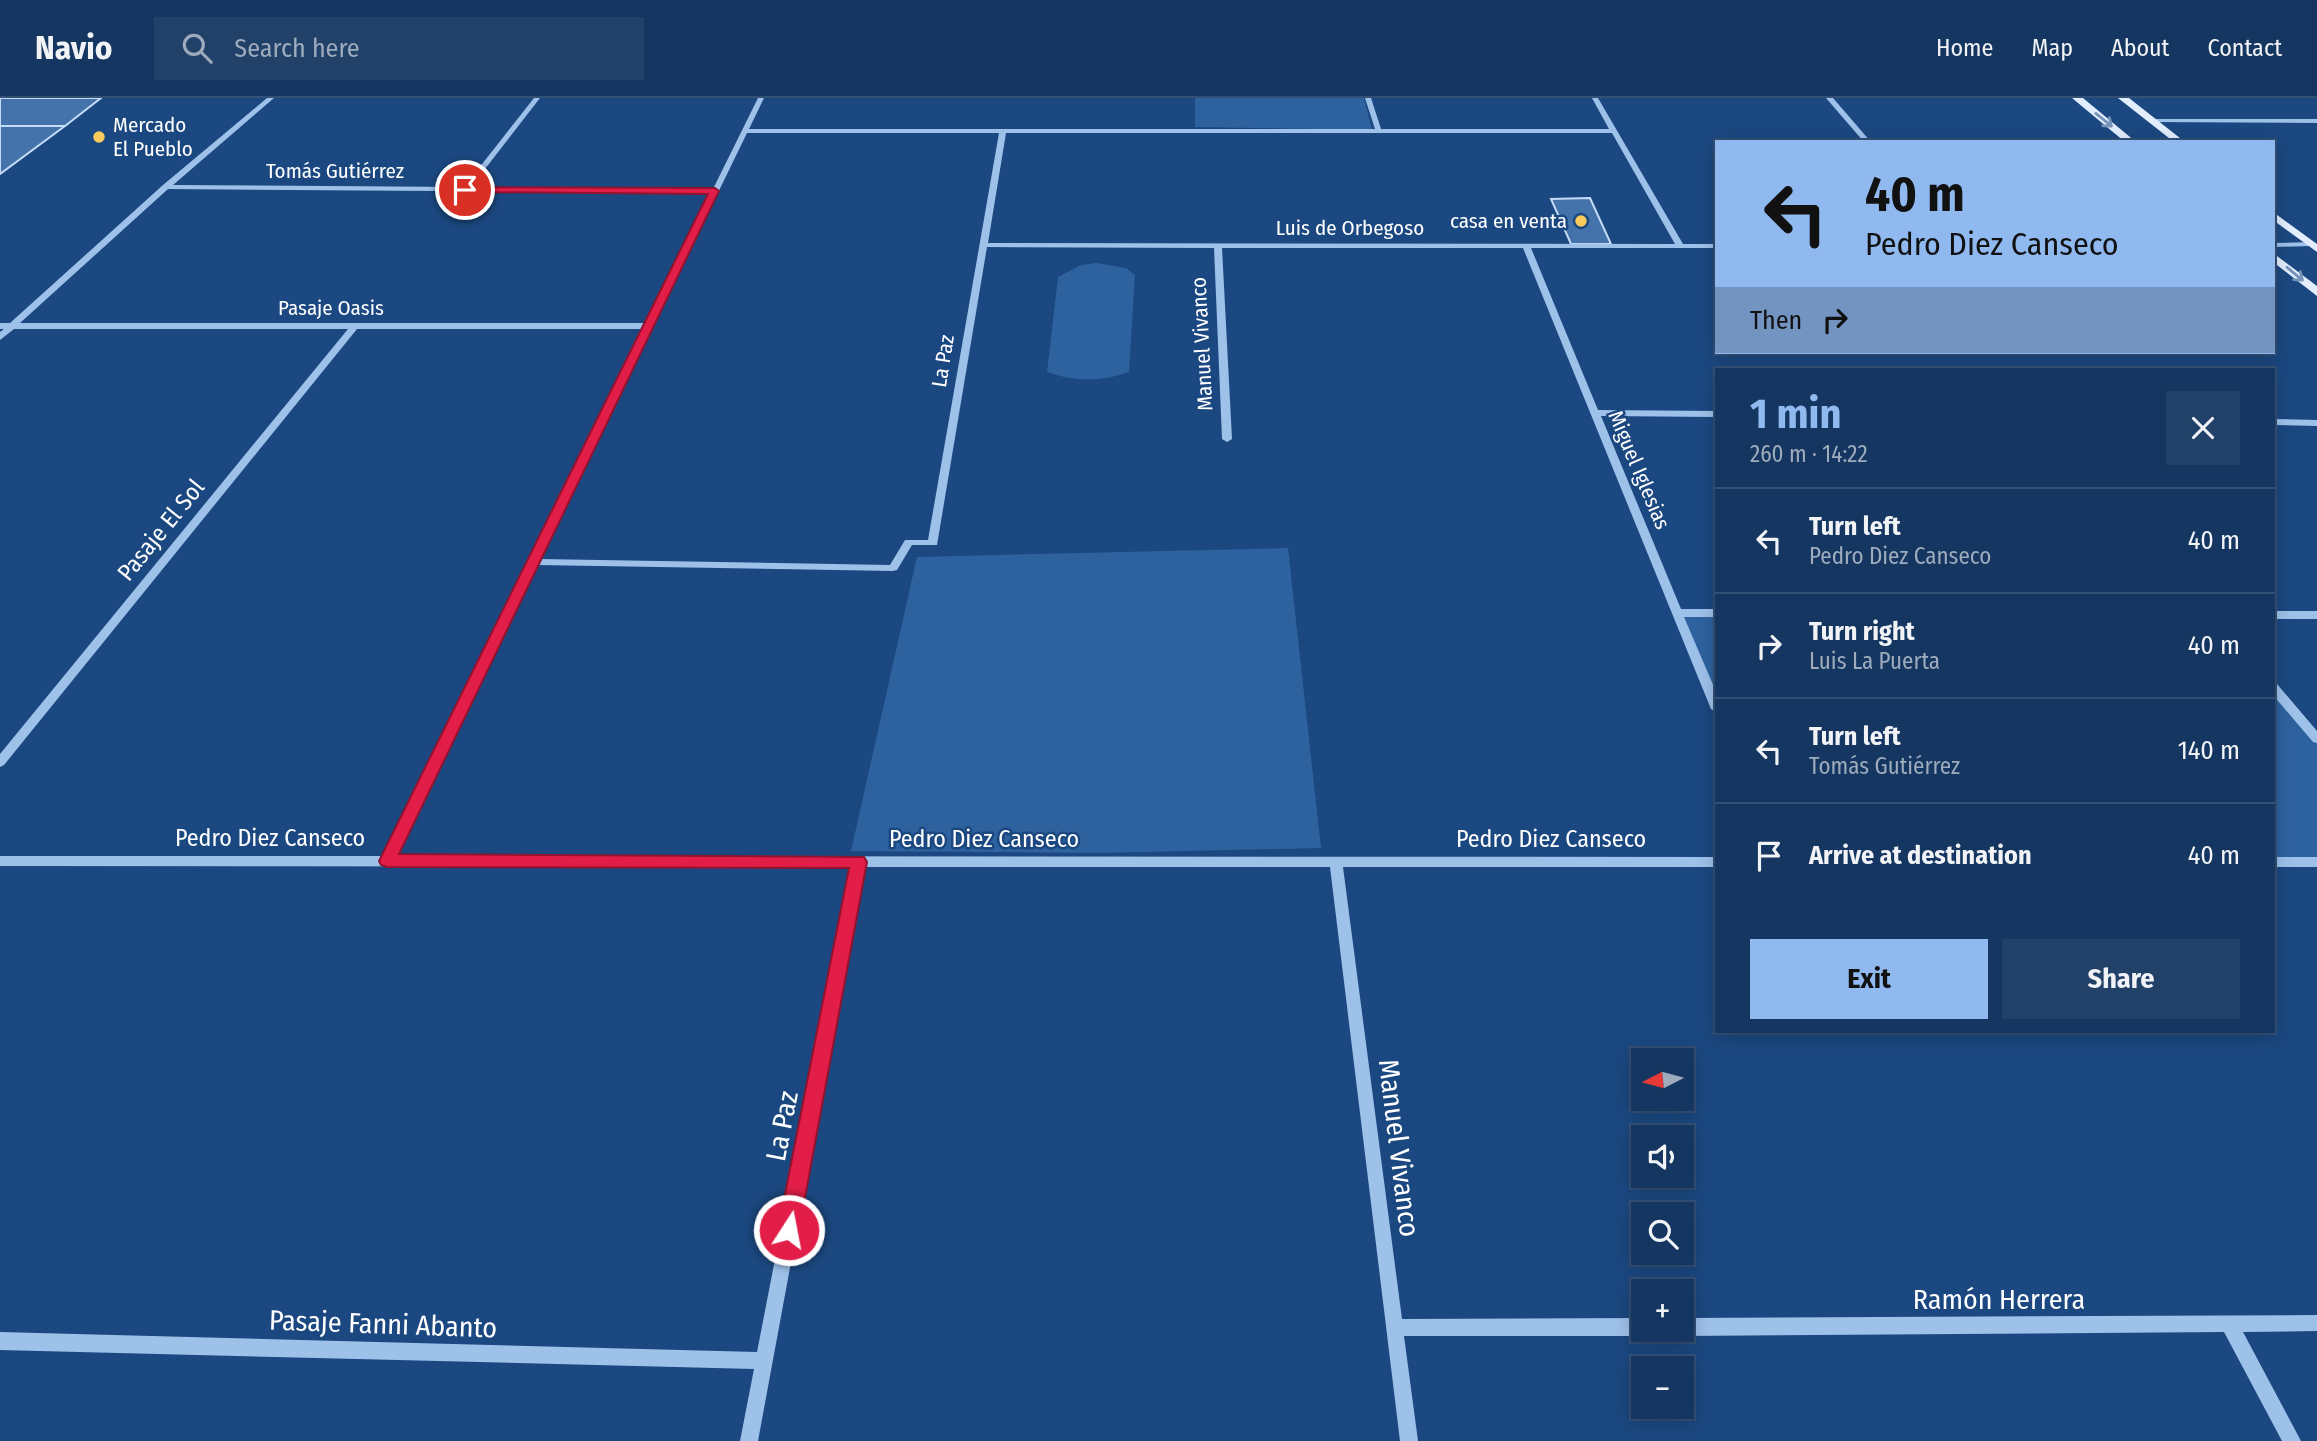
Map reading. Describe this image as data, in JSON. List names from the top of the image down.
{
  "streets": {
    "street": [
      "Tomás Gutiérrez",
      "Luis de Orbegoso",
      "Pasaje Oasis",
      "Manuel Vivanco",
      "La Paz",
      "Miguel Iglesias",
      "Pasaje El Sol",
      "Pedro Diez Canseco",
      "Ramón Herrera",
      "Pasaje Fanni Abanto"
    ]
  },
  "crossings": [
    ["Luis de Orbegoso", "Manuel Vivanco"],
    ["Luis de Orbegoso", "La Paz"],
    ["Luis de Orbegoso", "Miguel Iglesias"],
    ["Pasaje Oasis", "Pasaje El Sol"],
    ["Manuel Vivanco", "Pedro Diez Canseco"],
    ["La Paz", "Pedro Diez Canseco"],
    ["La Paz", "Pasaje Fanni Abanto"]
  ],
  "places": ["Mercado El Pueblo", "casa en venta"],
  "north": "left",
  "page": {
    "header": "Navio",
    "search": "Search here",
    "nav": [
      "Home",
      "Map",
      "About",
      "Contact"
    ],
    "turn": ["40 m", "Pedro Diez Canseco"],
    "then": "Then",
    "heading": ["1 min", "260 m · 14:22"],
    "list": [
      {
        "name": "Turn left",
        "note": "Pedro Diez Canseco",
        "value": "40 m"
      },
      {
        "name": "Turn right",
        "note": "Luis La Puerta",
        "value": "40 m"
      },
      {
        "name": "Turn left",
        "note": "Tomás Gutiérrez",
        "value": "140 m"
      },
      {
        "name": "Arrive at destination",
        "value": "40 m"
      }
    ],
    "buttons": ["Exit", "Share"],
    "map_buttons": ["+", "−"]
  }
}
